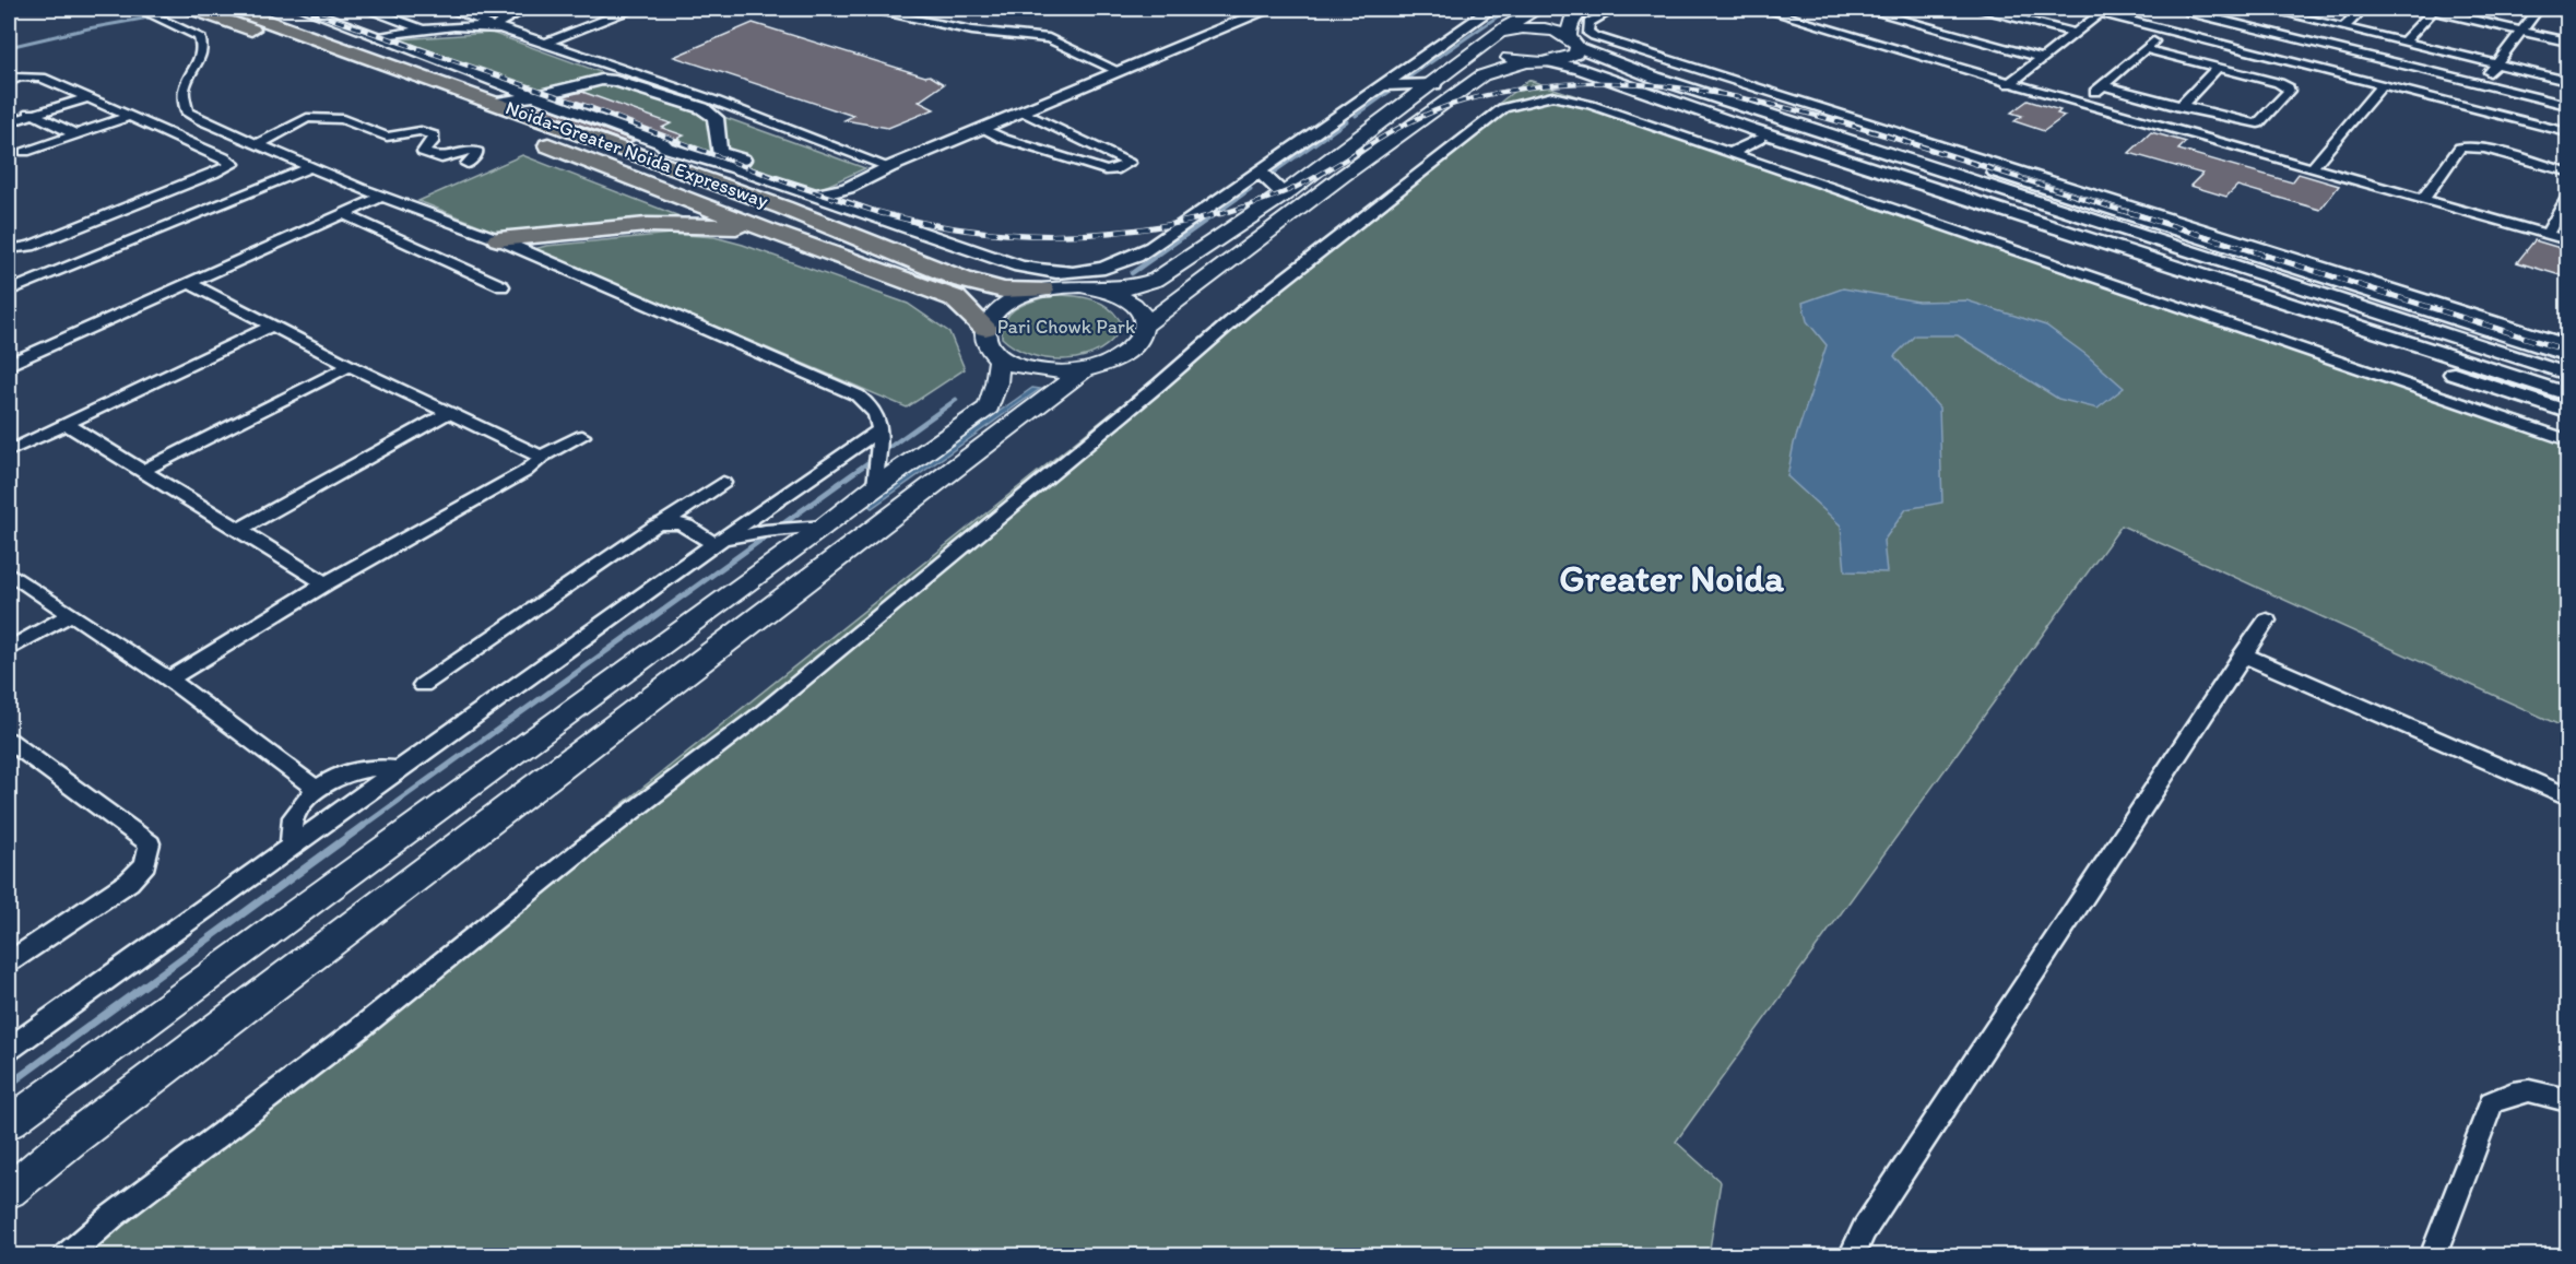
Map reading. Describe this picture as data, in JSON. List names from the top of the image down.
{
  "streets": {
    "highway": ["Noida-Greater Noida Expressway"]
  },
  "districts": ["Greater Noida"],
  "parks": ["Pari Chowk Park"]
}
